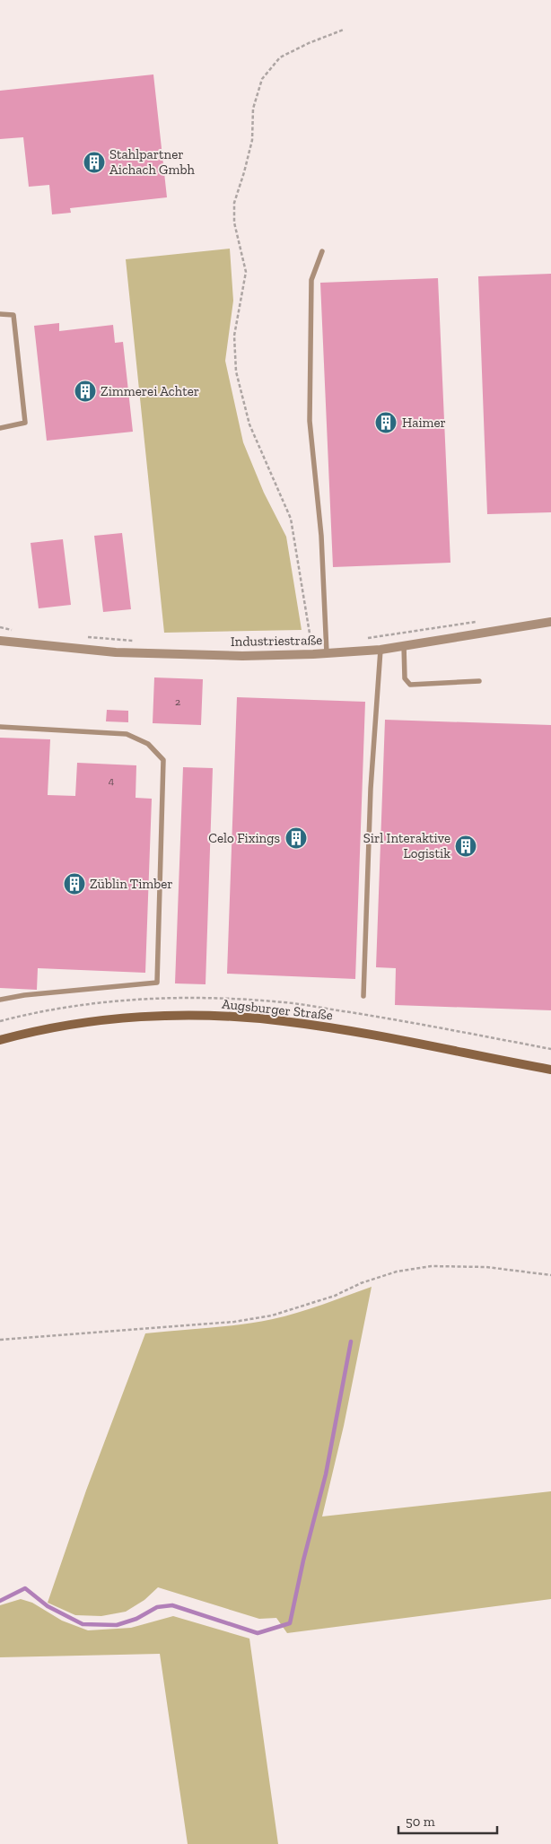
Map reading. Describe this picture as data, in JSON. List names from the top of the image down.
{
  "streets": {
    "main road": ["Augsburger Straße"],
    "street": ["Industriestraße"]
  },
  "places": {
    "building": [
      "Stahlpartner Aichach Gmbh",
      "Zimmerei Achter",
      "Haimer",
      "Celo Fixings",
      "Sirl Interaktive Logistik",
      "Züblin Timber"
    ]
  },
  "house_numbers": ["2", "4"],
  "scale_bar": "50 m"
}
